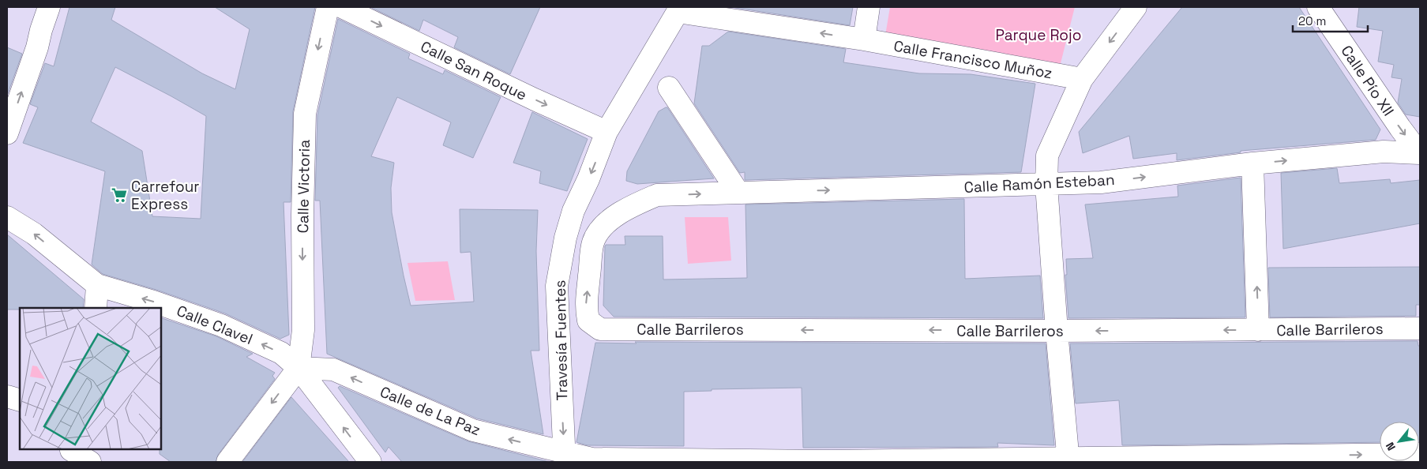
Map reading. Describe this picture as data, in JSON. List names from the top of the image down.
{
  "streets": {
    "street": [
      "Calle Francisco Muñoz",
      "Calle San Roque",
      "Calle Pío XII",
      "Calle Ramón Esteban",
      "Calle Victoria",
      "Calle Clavel",
      "Calle Barrileros",
      "Travesía Fuentes",
      "Calle de La Paz"
    ]
  },
  "crossings": [
    ["Calle Francisco Muñoz", "Travesía Fuentes"],
    ["Calle San Roque", "Travesía Fuentes"],
    ["Calle Pío XII", "Calle Ramón Esteban"],
    ["Calle Ramón Esteban", "Calle Barrileros"],
    ["Calle Victoria", "Calle Clavel"],
    ["Calle Victoria", "Calle de La Paz"],
    ["Calle Clavel", "Calle de La Paz"],
    ["Travesía Fuentes", "Calle de La Paz"]
  ],
  "one_way": [
    "Calle Francisco Muñoz",
    "Calle San Roque",
    "Calle Pío XII",
    "Calle Ramón Esteban",
    "Calle Victoria",
    "Calle Clavel",
    "Calle Barrileros",
    "Travesía Fuentes"
  ],
  "parks": ["Parque Rojo"],
  "places": {
    "supermarket": ["Carrefour Express"]
  },
  "scale_bar": "20 m",
  "north": "bottom left"
}
